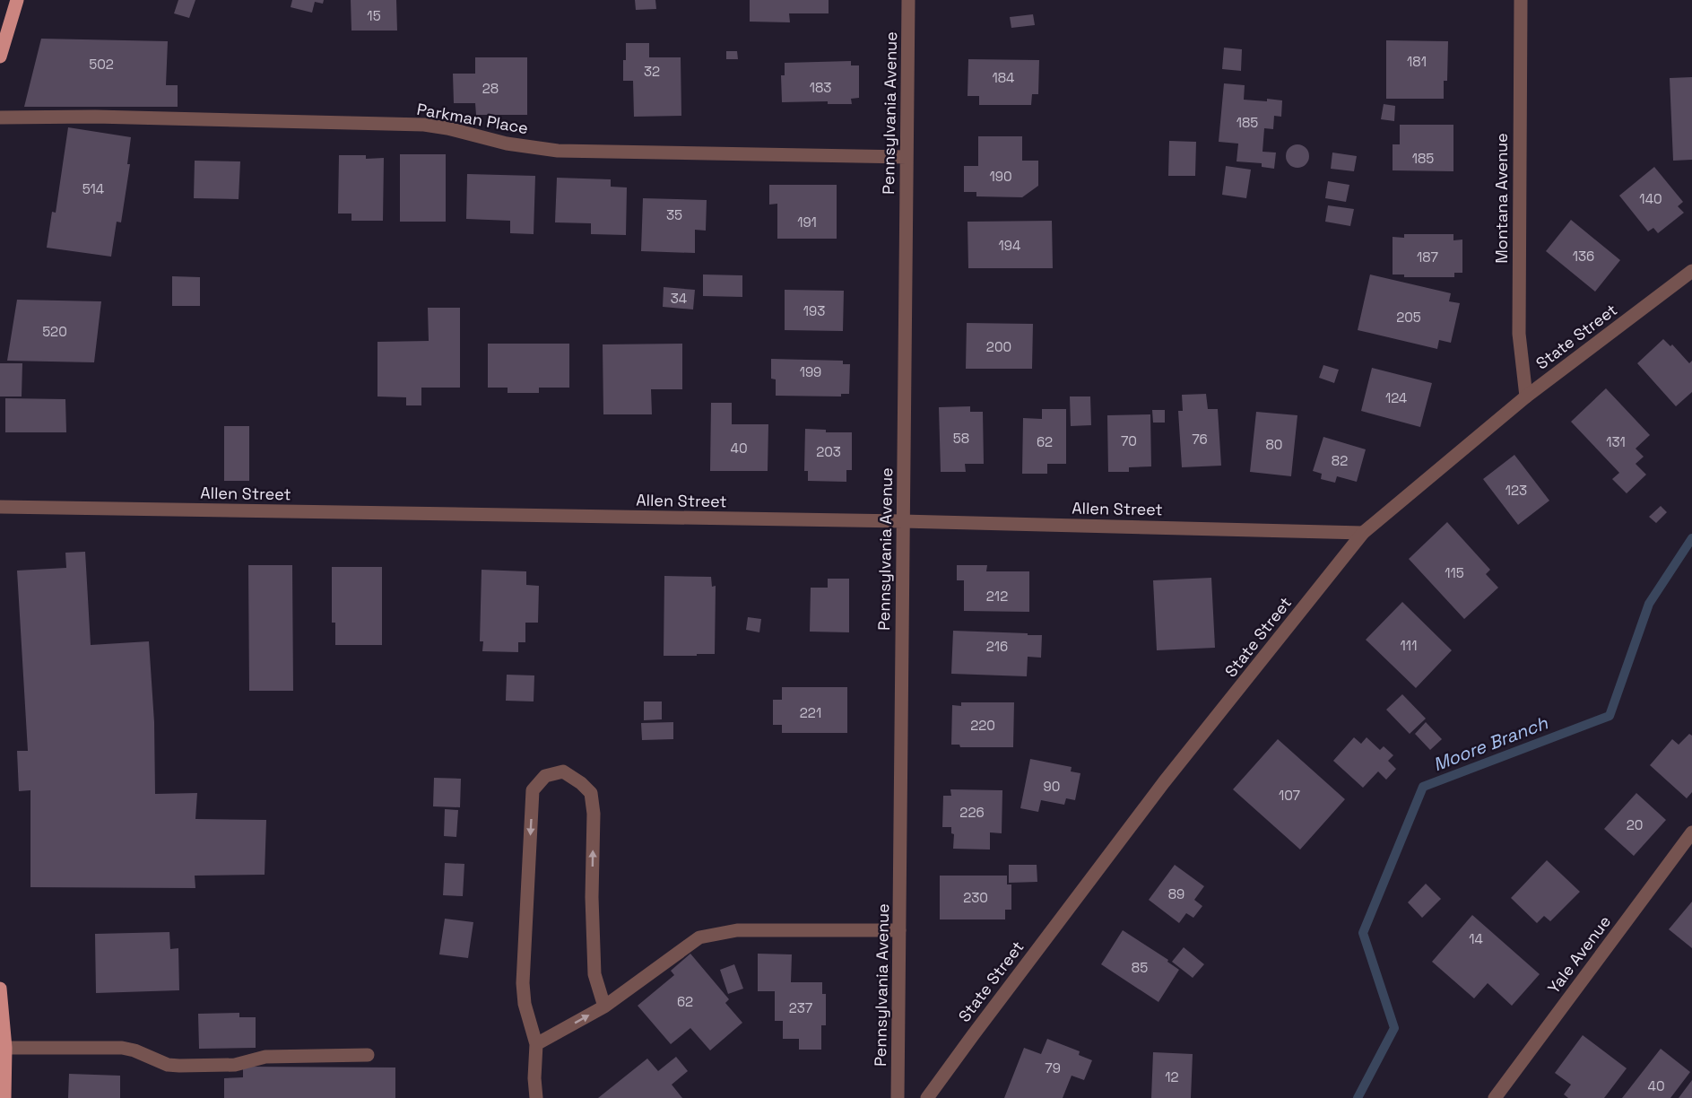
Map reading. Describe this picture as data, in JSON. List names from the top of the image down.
{
  "streets": {
    "street": [
      "Pennsylvania Avenue",
      "Parkman Place",
      "Montana Avenue",
      "State Street",
      "Allen Street",
      "Yale Avenue"
    ]
  },
  "crossings": [
    ["Pennsylvania Avenue", "Parkman Place"],
    ["Pennsylvania Avenue", "Allen Street"],
    ["Montana Avenue", "State Street"],
    ["State Street", "Allen Street"]
  ],
  "water": ["Moore Branch"],
  "house_numbers": [
    "15",
    "181",
    "502",
    "32",
    "184",
    "183",
    "28",
    "185",
    "185",
    "190",
    "514",
    "140",
    "35",
    "191",
    "194",
    "136",
    "187",
    "34",
    "193",
    "205",
    "520",
    "200",
    "199",
    "124",
    "58",
    "76",
    "70",
    "62",
    "131",
    "80",
    "40",
    "203",
    "82",
    "123",
    "115",
    "212",
    "111",
    "216",
    "221",
    "220",
    "90",
    "107",
    "226",
    "20",
    "89",
    "230",
    "14",
    "85",
    "62",
    "237",
    "79",
    "12",
    "40"
  ]
}
